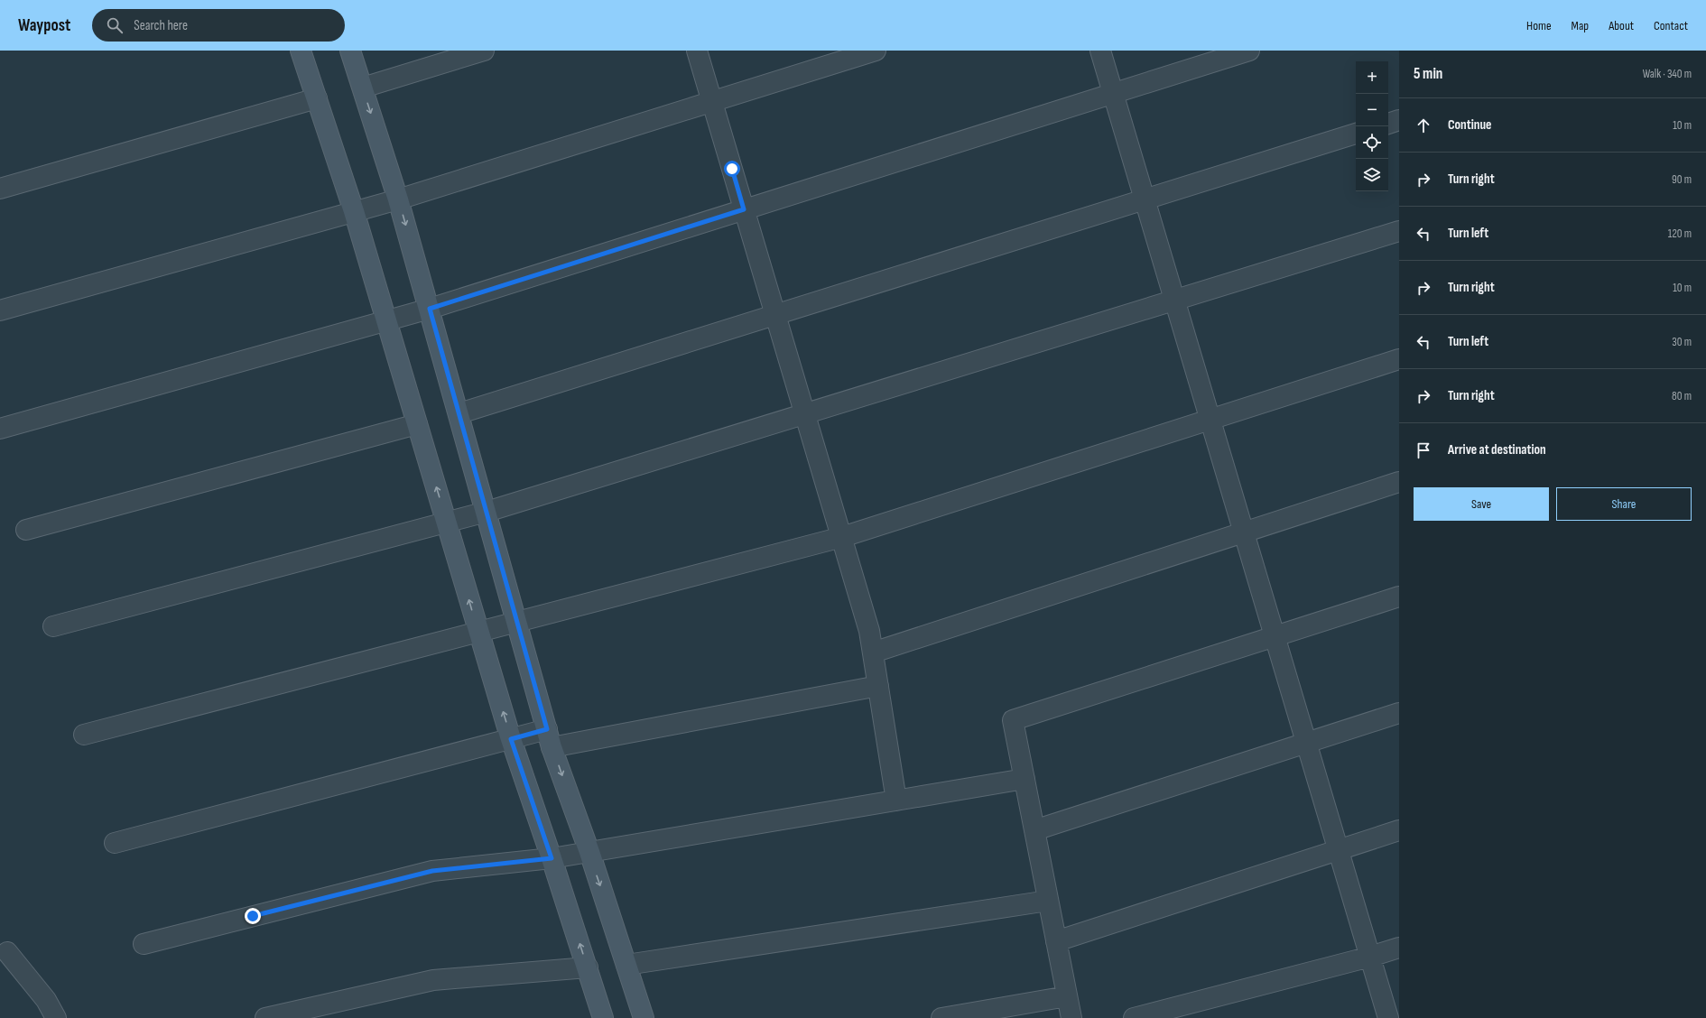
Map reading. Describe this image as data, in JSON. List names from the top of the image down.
{
  "page": {
    "header": "Waypost",
    "search": "Search here",
    "nav": [
      "Home",
      "Map",
      "About",
      "Contact"
    ],
    "heading": ["5 min", "Walk · 340 m"],
    "map_buttons": ["+", "−"],
    "list": [
      ["Continue", "10 m"],
      ["Turn right", "90 m"],
      ["Turn left", "120 m"],
      ["Turn right", "10 m"],
      ["Turn left", "30 m"],
      ["Turn right", "80 m"],
      "Arrive at destination"
    ],
    "buttons": ["Save", "Share"]
  }
}
